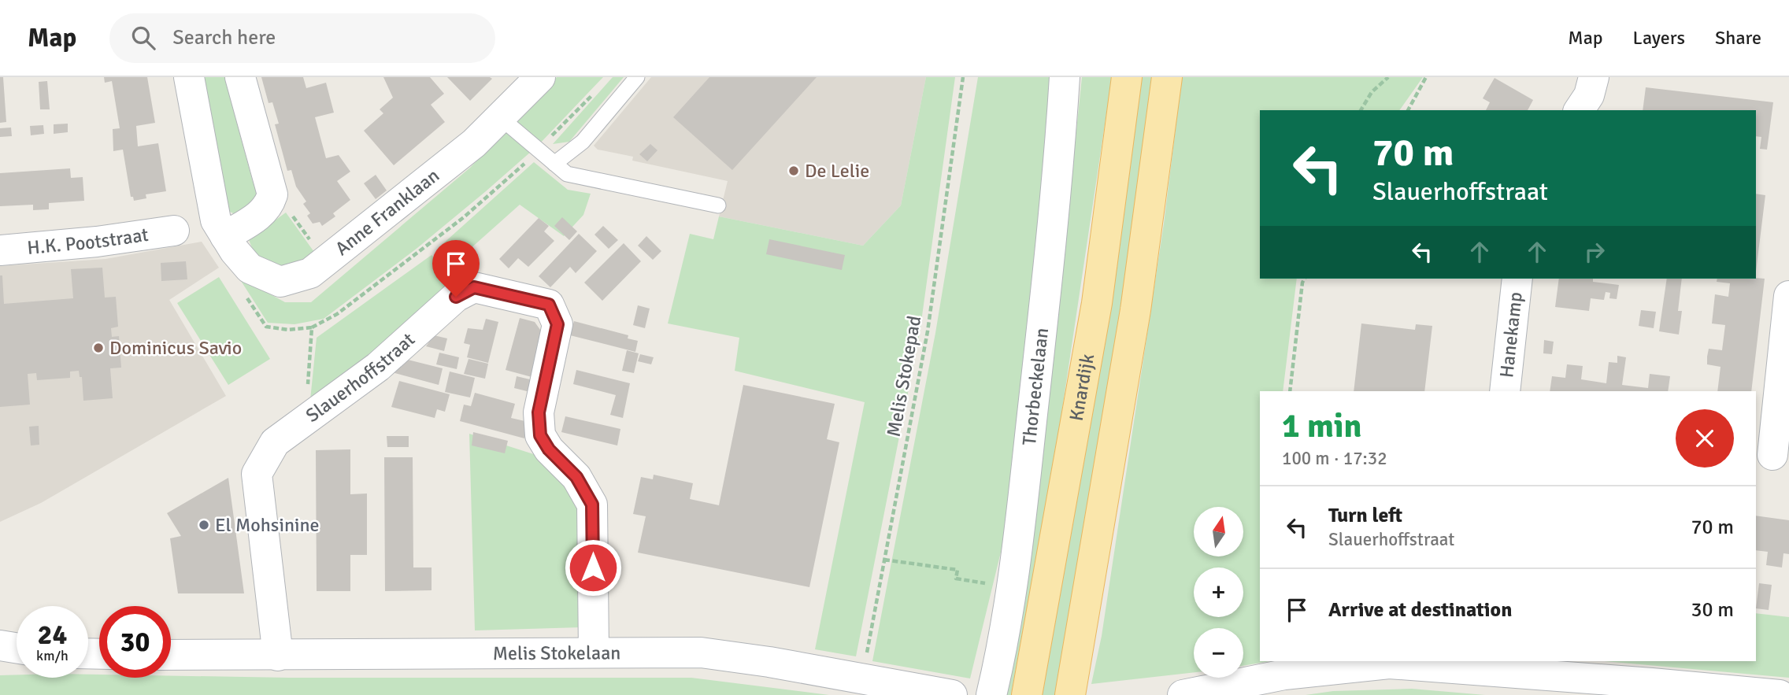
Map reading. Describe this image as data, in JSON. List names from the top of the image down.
{
  "streets": {
    "main road": ["Knardijk"],
    "street": [
      "Anne Franklaan",
      "H.K. Pootstraat",
      "Hanekamp",
      "Slauerhoffstraat",
      "Thorbeckelaan",
      "Melis Stokelaan"
    ],
    "path": ["Melis Stokepad"]
  },
  "crossings": [
    ["Slauerhoffstraat", "Melis Stokelaan"],
    ["Melis Stokepad", "Melis Stokelaan"]
  ],
  "places": ["De Lelie", "Dominicus Savio", "El Mohsinine"],
  "north": "top",
  "page": {
    "header": "Map",
    "search": "Search here",
    "nav": ["Map", "Layers", "Share"],
    "turn": ["70 m", "Slauerhoffstraat"],
    "heading": ["1 min", "100 m · 17:32"],
    "list": [
      {
        "name": "Turn left",
        "note": "Slauerhoffstraat",
        "value": "70 m"
      },
      {
        "name": "Arrive at destination",
        "value": "30 m"
      }
    ],
    "map_buttons": ["+", "−"],
    "speed": "24 km/h",
    "limit": "30"
  }
}
